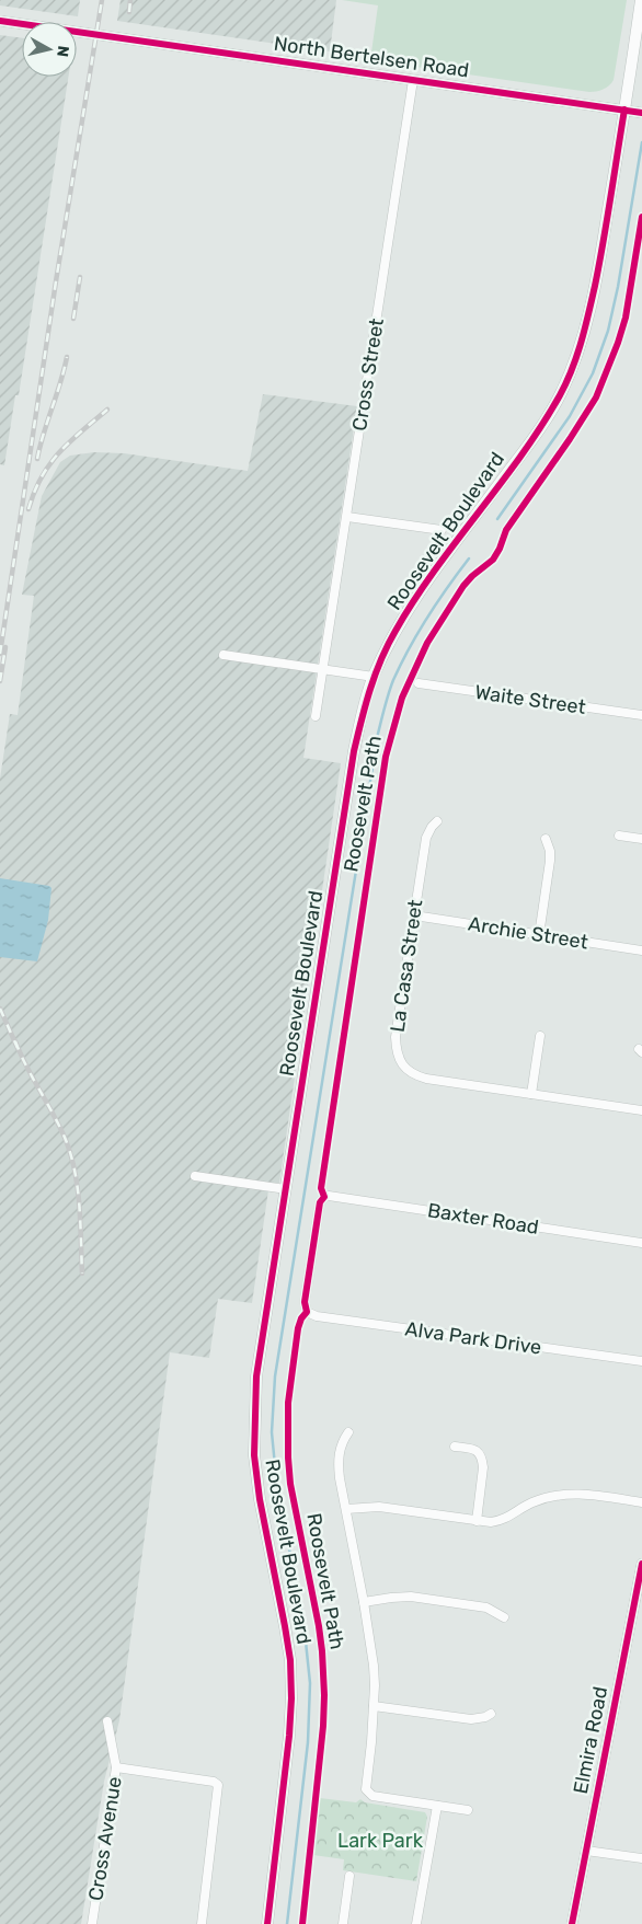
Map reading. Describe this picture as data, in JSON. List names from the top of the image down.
{
  "streets": {
    "main road": ["Roosevelt Boulevard"],
    "street": [
      "North Bertelsen Road",
      "Cross Street",
      "Waite Street",
      "Archie Street",
      "La Casa Street",
      "Baxter Road",
      "Alva Park Drive",
      "Elmira Road",
      "Cross Avenue"
    ],
    "cycle path": ["Roosevelt Path"]
  },
  "crossings": [
    ["North Bertelsen Road", "Cross Street"],
    ["North Bertelsen Road", "Roosevelt Boulevard"],
    ["Archie Street", "La Casa Street"],
    ["Baxter Road", "Alva Park Drive"]
  ],
  "parks": ["Lark Park"],
  "north": "right"
}
